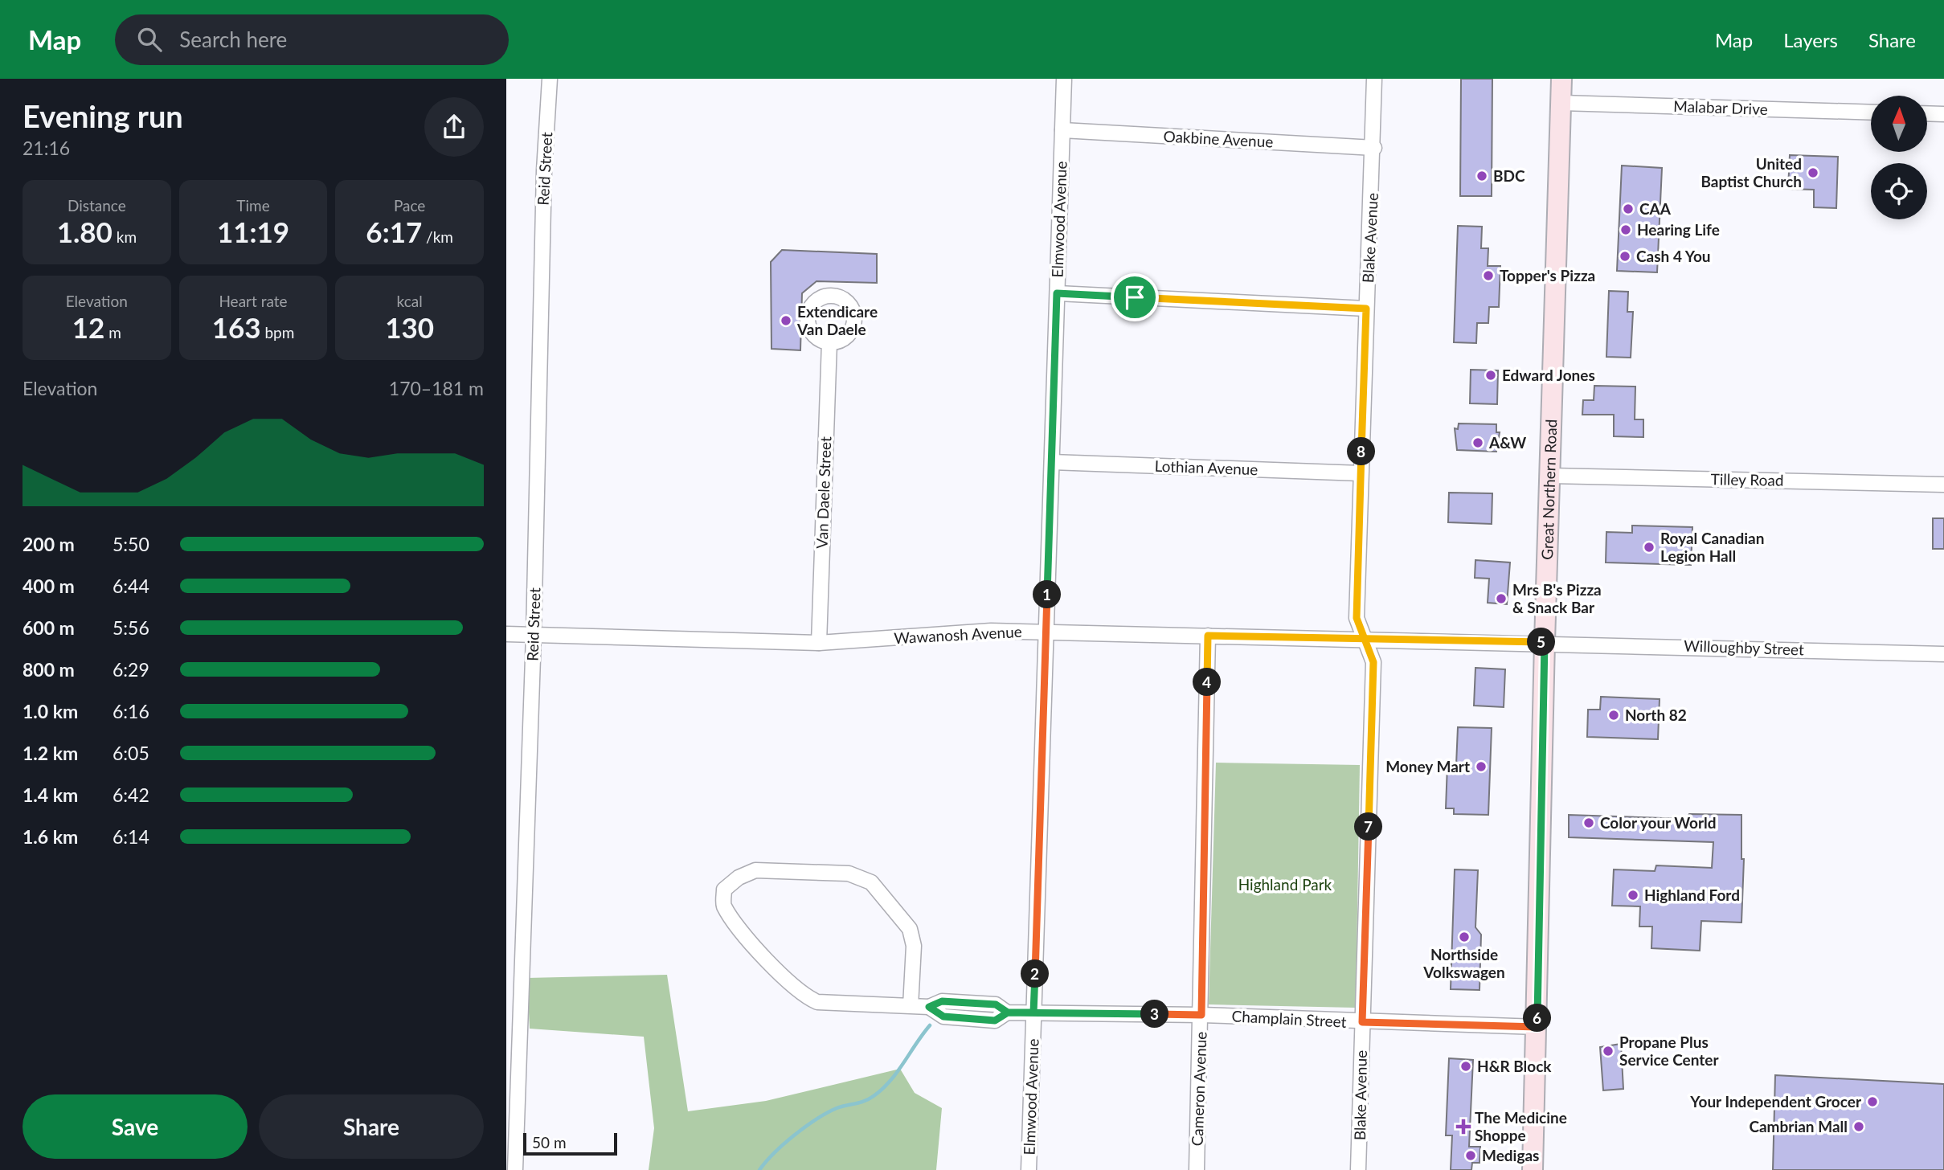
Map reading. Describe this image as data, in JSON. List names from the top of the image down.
{
  "streets": {
    "main road": ["Great Northern Road"],
    "street": [
      "Malabar Drive",
      "Oakbine Avenue",
      "Reid Street",
      "Elmwood Avenue",
      "Blake Avenue",
      "Lothian Avenue",
      "Tilley Road",
      "Van Daele Street",
      "Wawanosh Avenue",
      "Willoughby Street",
      "Champlain Street",
      "Cameron Avenue"
    ]
  },
  "crossings": [
    ["Malabar Drive", "Great Northern Road"],
    ["Oakbine Avenue", "Elmwood Avenue"],
    ["Oakbine Avenue", "Blake Avenue"],
    ["Reid Street", "Wawanosh Avenue"],
    ["Elmwood Avenue", "Lothian Avenue"],
    ["Elmwood Avenue", "Wawanosh Avenue"],
    ["Elmwood Avenue", "Champlain Street"],
    ["Blake Avenue", "Lothian Avenue"],
    ["Blake Avenue", "Wawanosh Avenue"],
    ["Blake Avenue", "Champlain Street"],
    ["Tilley Road", "Great Northern Road"],
    ["Great Northern Road", "Wawanosh Avenue"],
    ["Great Northern Road", "Willoughby Street"],
    ["Great Northern Road", "Champlain Street"],
    ["Van Daele Street", "Wawanosh Avenue"],
    ["Wawanosh Avenue", "Willoughby Street"],
    ["Wawanosh Avenue", "Cameron Avenue"],
    ["Champlain Street", "Cameron Avenue"]
  ],
  "parks": ["Highland Park"],
  "places": {
    "other": [
      "United Baptist Church",
      "BDC",
      "CAA",
      "Hearing Life",
      "Cash 4 You",
      "Topper's Pizza",
      "Extendicare Van Daele",
      "Edward Jones",
      "A&W",
      "Royal Canadian Legion Hall",
      "Mrs B's Pizza & Snack Bar",
      "North 82",
      "Money Mart",
      "Color your World",
      "Highland Ford",
      "Northside Volkswagen",
      "Propane Plus Service Center",
      "H&R Block",
      "Your Independent Grocer",
      "Cambrian Mall",
      "Medigas"
    ],
    "health": ["The Medicine Shoppe"]
  },
  "scale_bar": "50 m",
  "north": "top",
  "page": {
    "header": "Map",
    "search": "Search here",
    "nav": ["Map", "Layers", "Share"],
    "heading": ["Evening run", "21:16"],
    "stats": [
      ["Distance", "1.80 km"],
      ["Time", "11:19"],
      ["Pace", "6:17 /km"],
      ["Elevation", "12 m"],
      ["Heart rate", "163 bpm"],
      ["kcal", "130"]
    ],
    "chart": ["Elevation", "170–181 m"],
    "pins": [
      "8",
      "1",
      "5",
      "4",
      "7",
      "2",
      "3",
      "6"
    ],
    "list": [
      {
        "name": "200 m",
        "note": "5:50"
      },
      {
        "name": "400 m",
        "note": "6:44"
      },
      {
        "name": "600 m",
        "note": "5:56"
      },
      {
        "name": "800 m",
        "note": "6:29"
      },
      {
        "name": "1.0 km",
        "note": "6:16"
      },
      {
        "name": "1.2 km",
        "note": "6:05"
      },
      {
        "name": "1.4 km",
        "note": "6:42"
      },
      {
        "name": "1.6 km",
        "note": "6:14"
      }
    ],
    "buttons": ["Save", "Share"],
    "scale": "50 m"
  }
}
